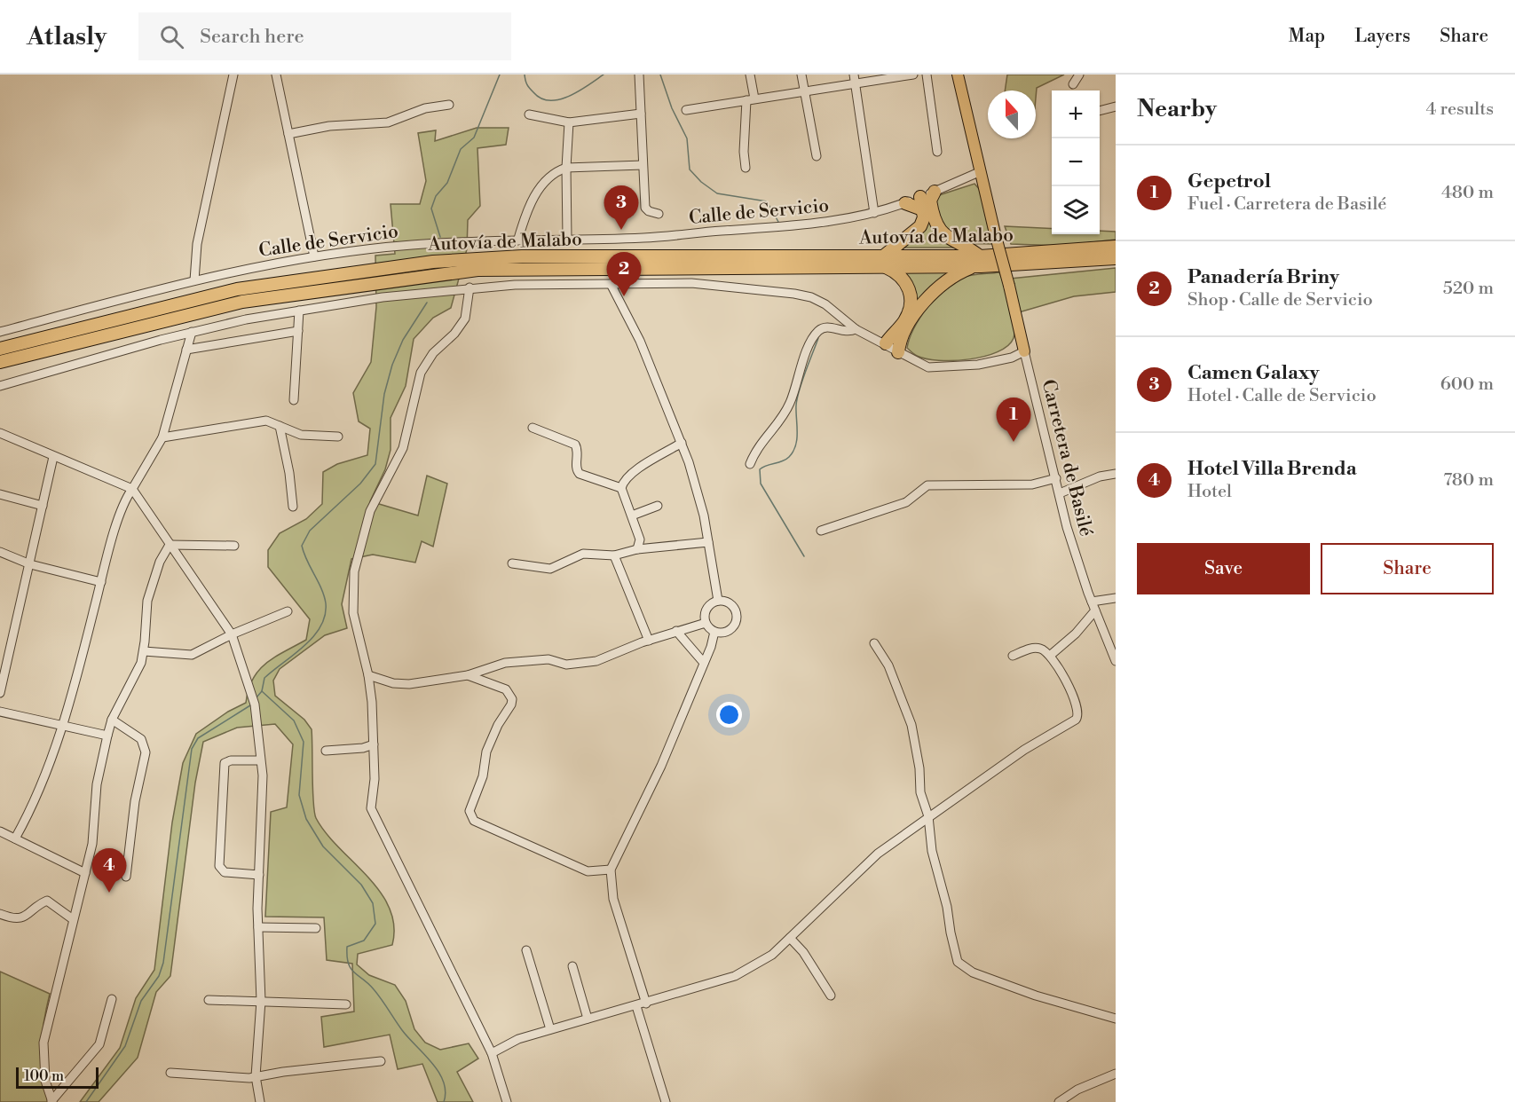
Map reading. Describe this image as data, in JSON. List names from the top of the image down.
{
  "streets": {
    "highway": ["Autovía de Malabo"],
    "street": ["Calle de Servicio", "Carretera de Basilé"]
  },
  "scale_bar": "100 m",
  "north": "top",
  "page": {
    "header": "Atlasly",
    "search": "Search here",
    "nav": ["Map", "Layers", "Share"],
    "heading": ["Nearby", "4 results"],
    "map_buttons": ["+", "−"],
    "list": [
      {
        "mark": "1",
        "name": "Gepetrol",
        "note": "Fuel · Carretera de Basilé",
        "value": "480 m"
      },
      {
        "mark": "2",
        "name": "Panadería Briny",
        "note": "Shop · Calle de Servicio",
        "value": "520 m"
      },
      {
        "mark": "3",
        "name": "Camen Galaxy",
        "note": "Hotel · Calle de Servicio",
        "value": "600 m"
      },
      {
        "mark": "4",
        "name": "Hotel Villa Brenda",
        "note": "Hotel",
        "value": "780 m"
      }
    ],
    "pins": [
      "3",
      "2",
      "1",
      "4"
    ],
    "buttons": ["Save", "Share"],
    "scale": "100 m"
  }
}
